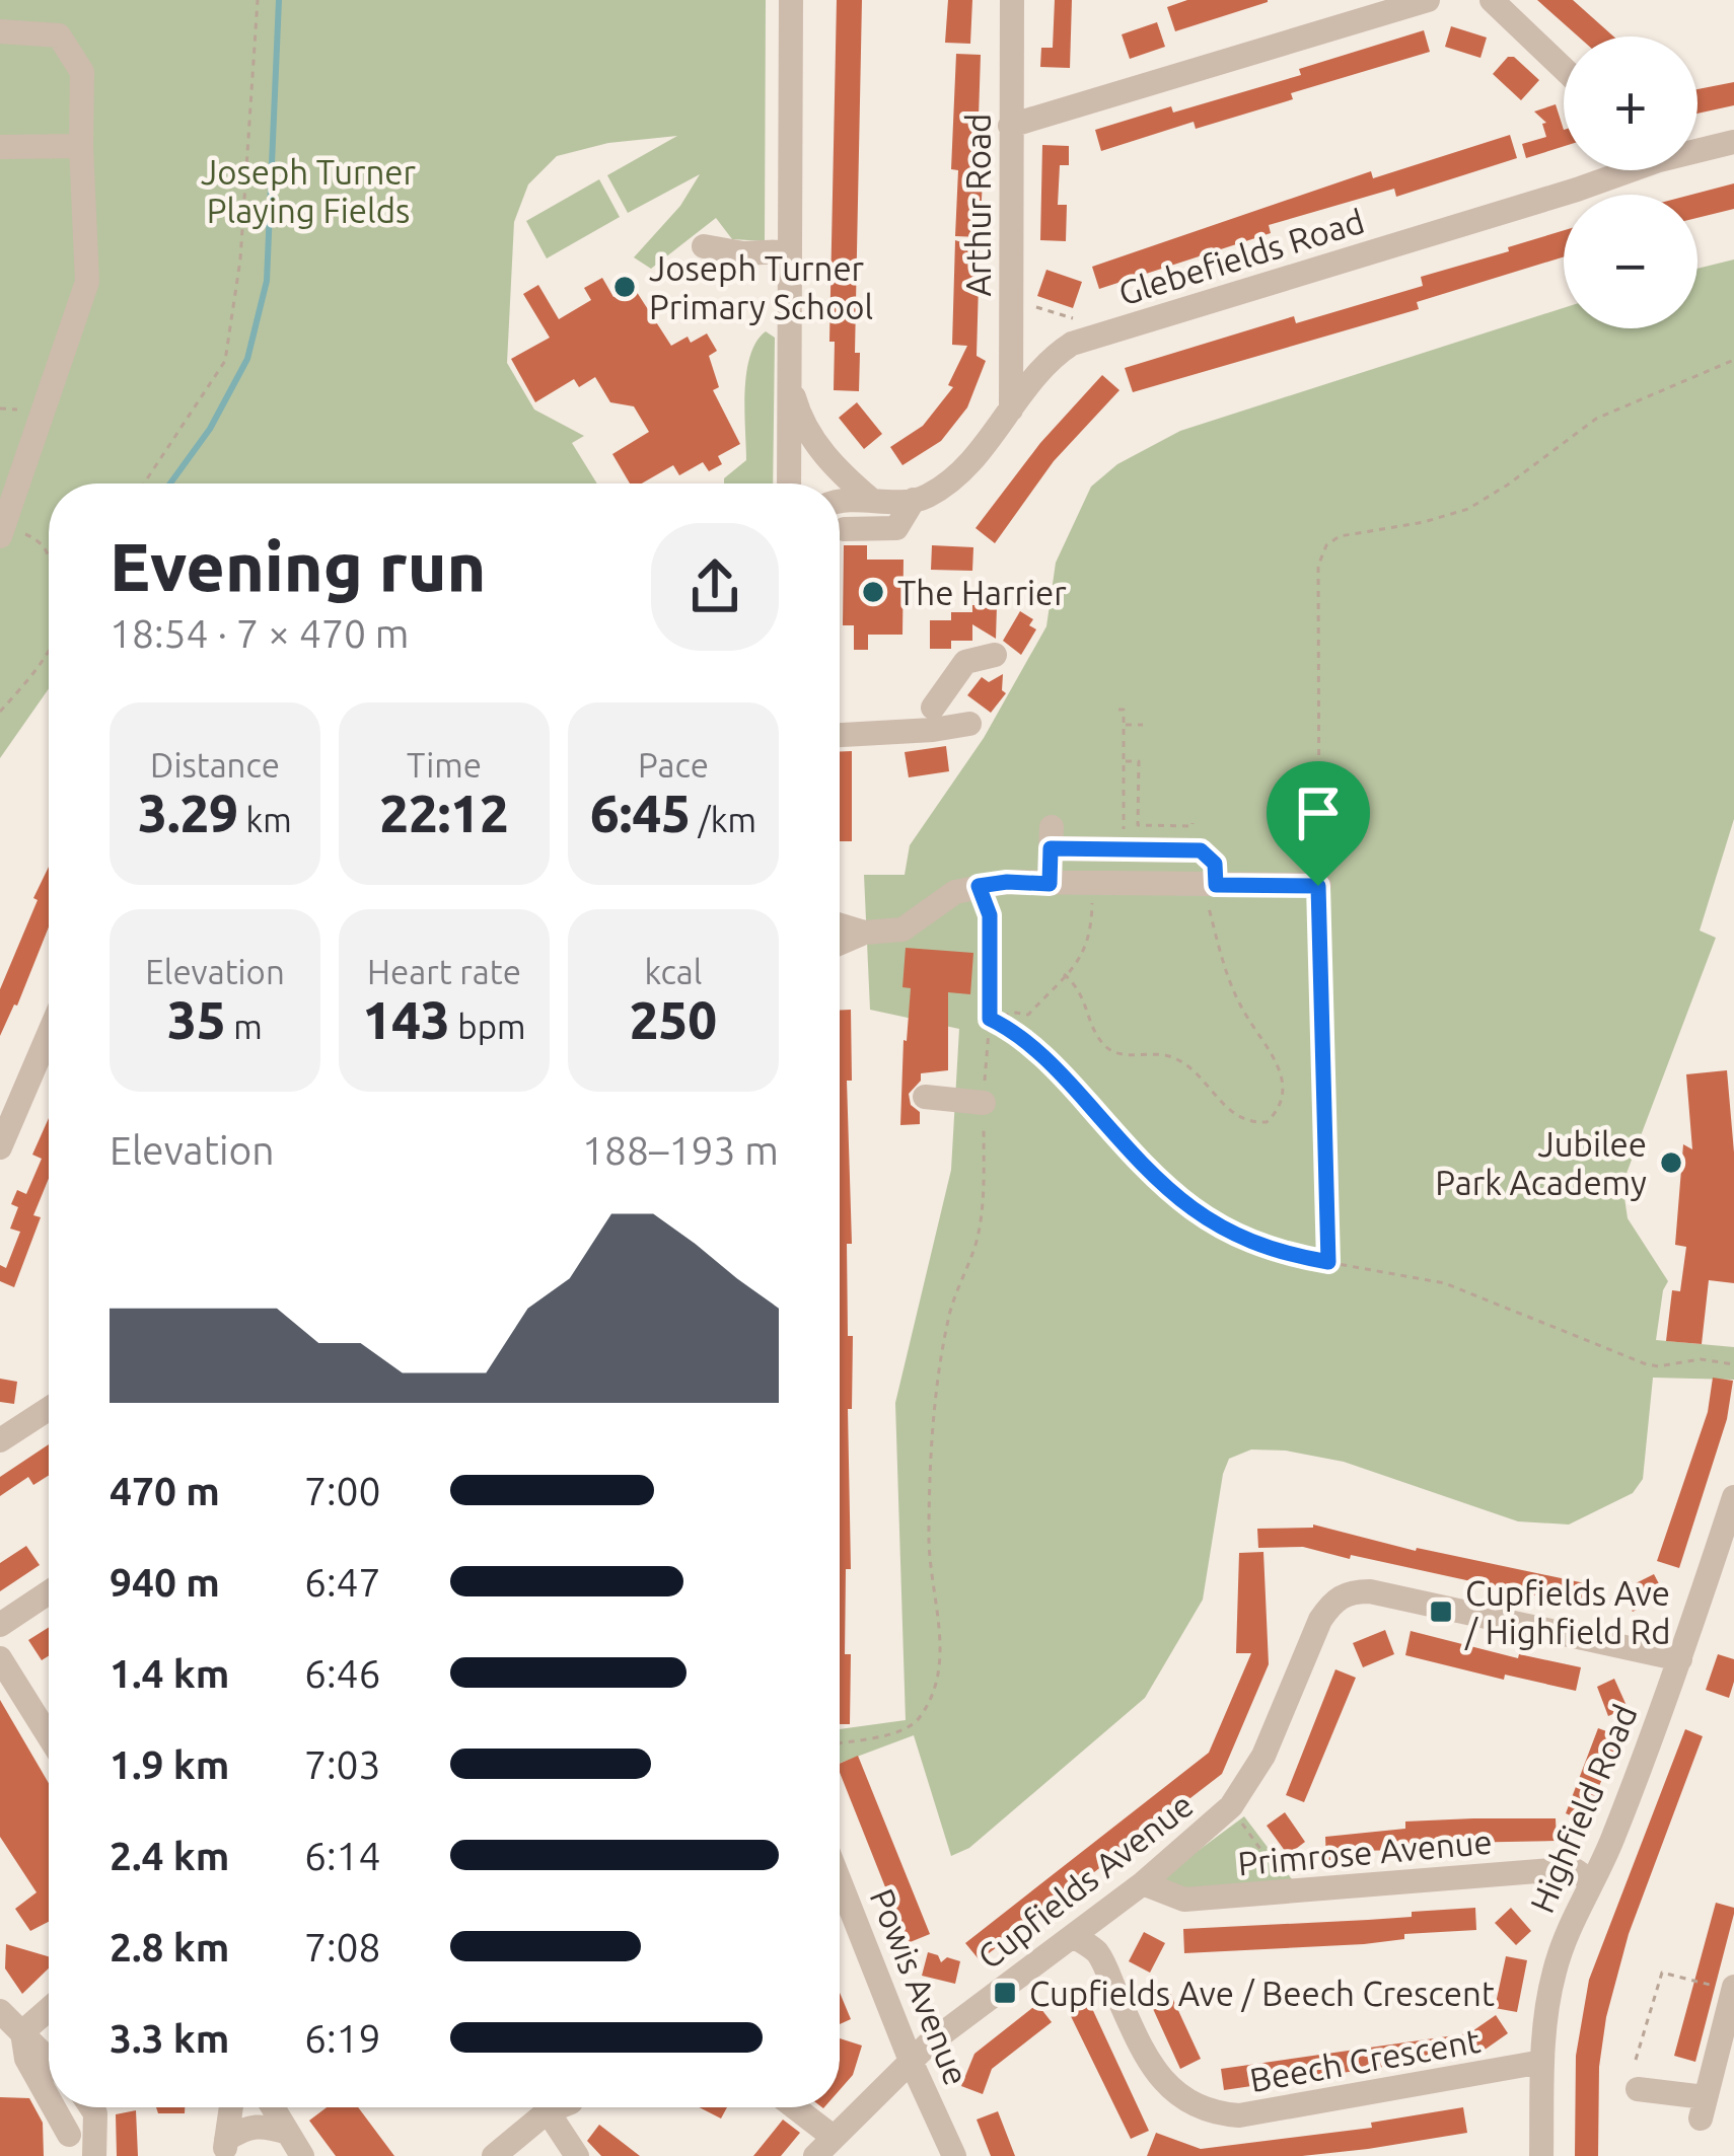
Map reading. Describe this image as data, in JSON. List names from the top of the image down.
{
  "streets": {
    "street": [
      "Arthur Road",
      "Glebefields Road",
      "Highfield Road",
      "Primrose Avenue",
      "Cupfields Avenue",
      "Powis Avenue",
      "Beech Crescent"
    ]
  },
  "crossings": [
    ["Arthur Road", "Glebefields Road"],
    ["Highfield Road", "Primrose Avenue"],
    ["Highfield Road", "Cupfields Avenue"],
    ["Highfield Road", "Beech Crescent"],
    ["Primrose Avenue", "Cupfields Avenue"],
    ["Cupfields Avenue", "Powis Avenue"],
    ["Cupfields Avenue", "Beech Crescent"]
  ],
  "parks": ["Joseph Turner Playing Fields"],
  "places": {
    "other": ["Joseph Turner Primary School", "The Harrier", "Jubilee Park Academy"],
    "transit": ["Cupfields Ave / Highfield Rd", "Cupfields Ave / Beech Crescent"]
  },
  "page": {
    "map_buttons": ["+", "−"],
    "heading": ["Evening run", "18:54 · 7 × 470 m"],
    "stats": [
      ["Distance", "3.29 km"],
      ["Time", "22:12"],
      ["Pace", "6:45 /km"],
      ["Elevation", "35 m"],
      ["Heart rate", "143 bpm"],
      ["kcal", "250"]
    ],
    "chart": ["Elevation", "188–193 m"],
    "list": [
      {
        "name": "470 m",
        "note": "7:00"
      },
      {
        "name": "940 m",
        "note": "6:47"
      },
      {
        "name": "1.4 km",
        "note": "6:46"
      },
      {
        "name": "1.9 km",
        "note": "7:03"
      },
      {
        "name": "2.4 km",
        "note": "6:14"
      },
      {
        "name": "2.8 km",
        "note": "7:08"
      },
      {
        "name": "3.3 km",
        "note": "6:19"
      }
    ]
  }
}
